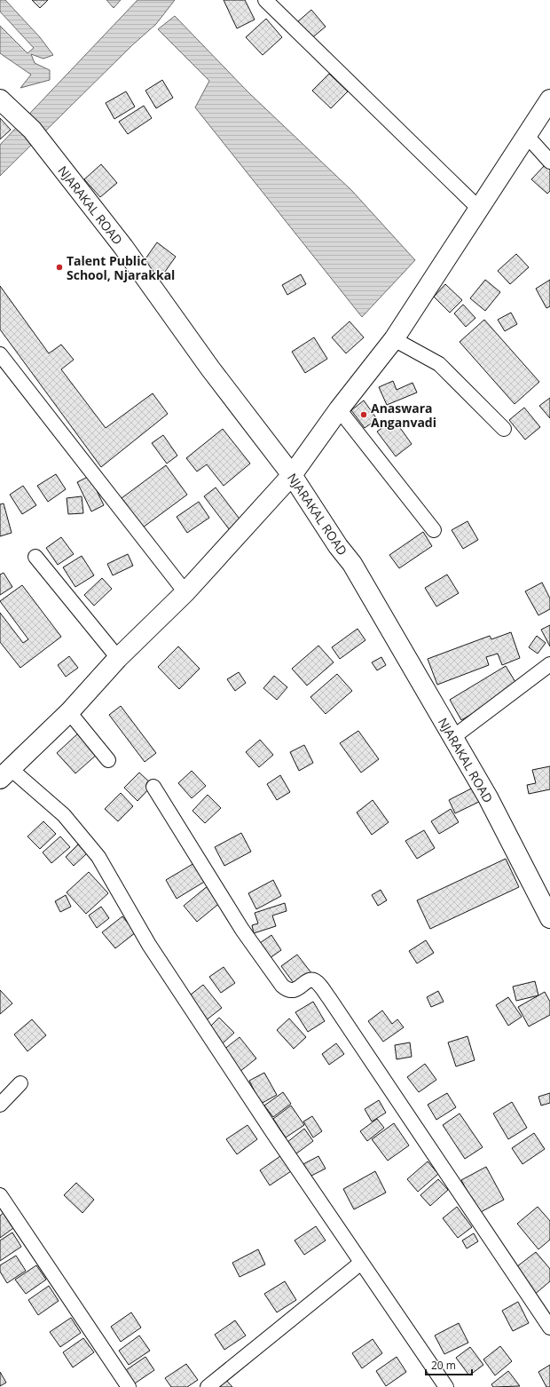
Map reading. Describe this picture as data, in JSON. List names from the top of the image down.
{
  "streets": {
    "main road": ["NJARAKAL ROAD"]
  },
  "places": ["Talent Public School, Njarakkal", "Anaswara Anganvadi"],
  "scale_bar": "20 m"
}
